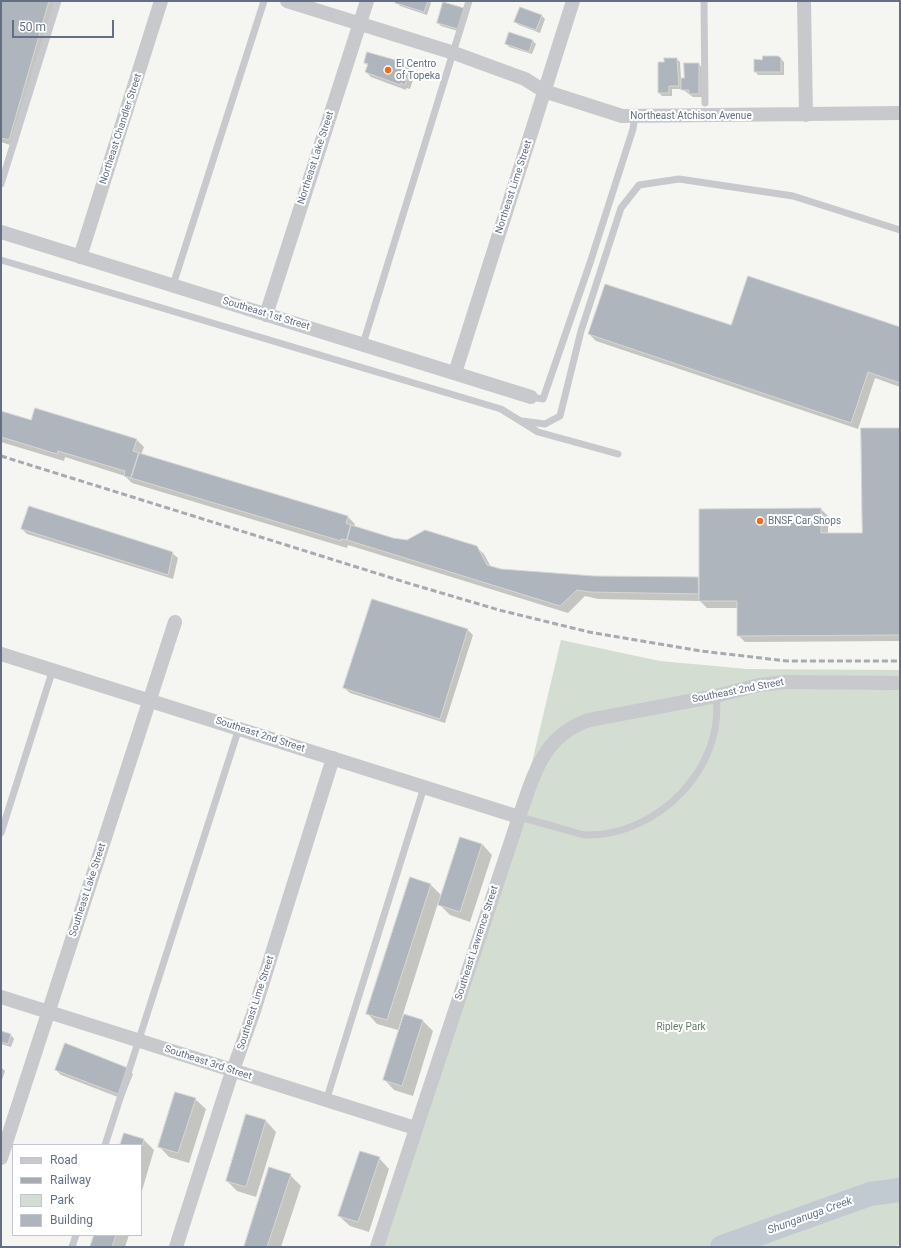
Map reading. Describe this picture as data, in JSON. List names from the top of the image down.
{
  "streets": {
    "street": [
      "Northeast Atchison Avenue",
      "Northeast Chandler Street",
      "Northeast Lake Street",
      "Northeast Lime Street",
      "Southeast 1st Street",
      "Southeast 2nd Street",
      "Southeast Lake Street",
      "Southeast Lawrence Street",
      "Southeast Lime Street",
      "Southeast 3rd Street"
    ]
  },
  "crossings": [
    ["Northeast Atchison Avenue", "Northeast Lake Street"],
    ["Northeast Atchison Avenue", "Northeast Lime Street"],
    ["Northeast Chandler Street", "Southeast 1st Street"],
    ["Northeast Lake Street", "Southeast 1st Street"],
    ["Northeast Lime Street", "Southeast 1st Street"],
    ["Southeast 2nd Street", "Southeast Lake Street"],
    ["Southeast 2nd Street", "Southeast Lawrence Street"],
    ["Southeast 2nd Street", "Southeast Lime Street"],
    ["Southeast Lake Street", "Southeast 3rd Street"],
    ["Southeast Lawrence Street", "Southeast 3rd Street"],
    ["Southeast Lime Street", "Southeast 3rd Street"]
  ],
  "water": ["Shunganuga Creek"],
  "parks": ["Ripley Park"],
  "places": ["El Centro of Topeka", "BNSF Car Shops"],
  "legend": [
    "Road",
    "Railway",
    "Park",
    "Building"
  ],
  "scale_bar": "50 m"
}
